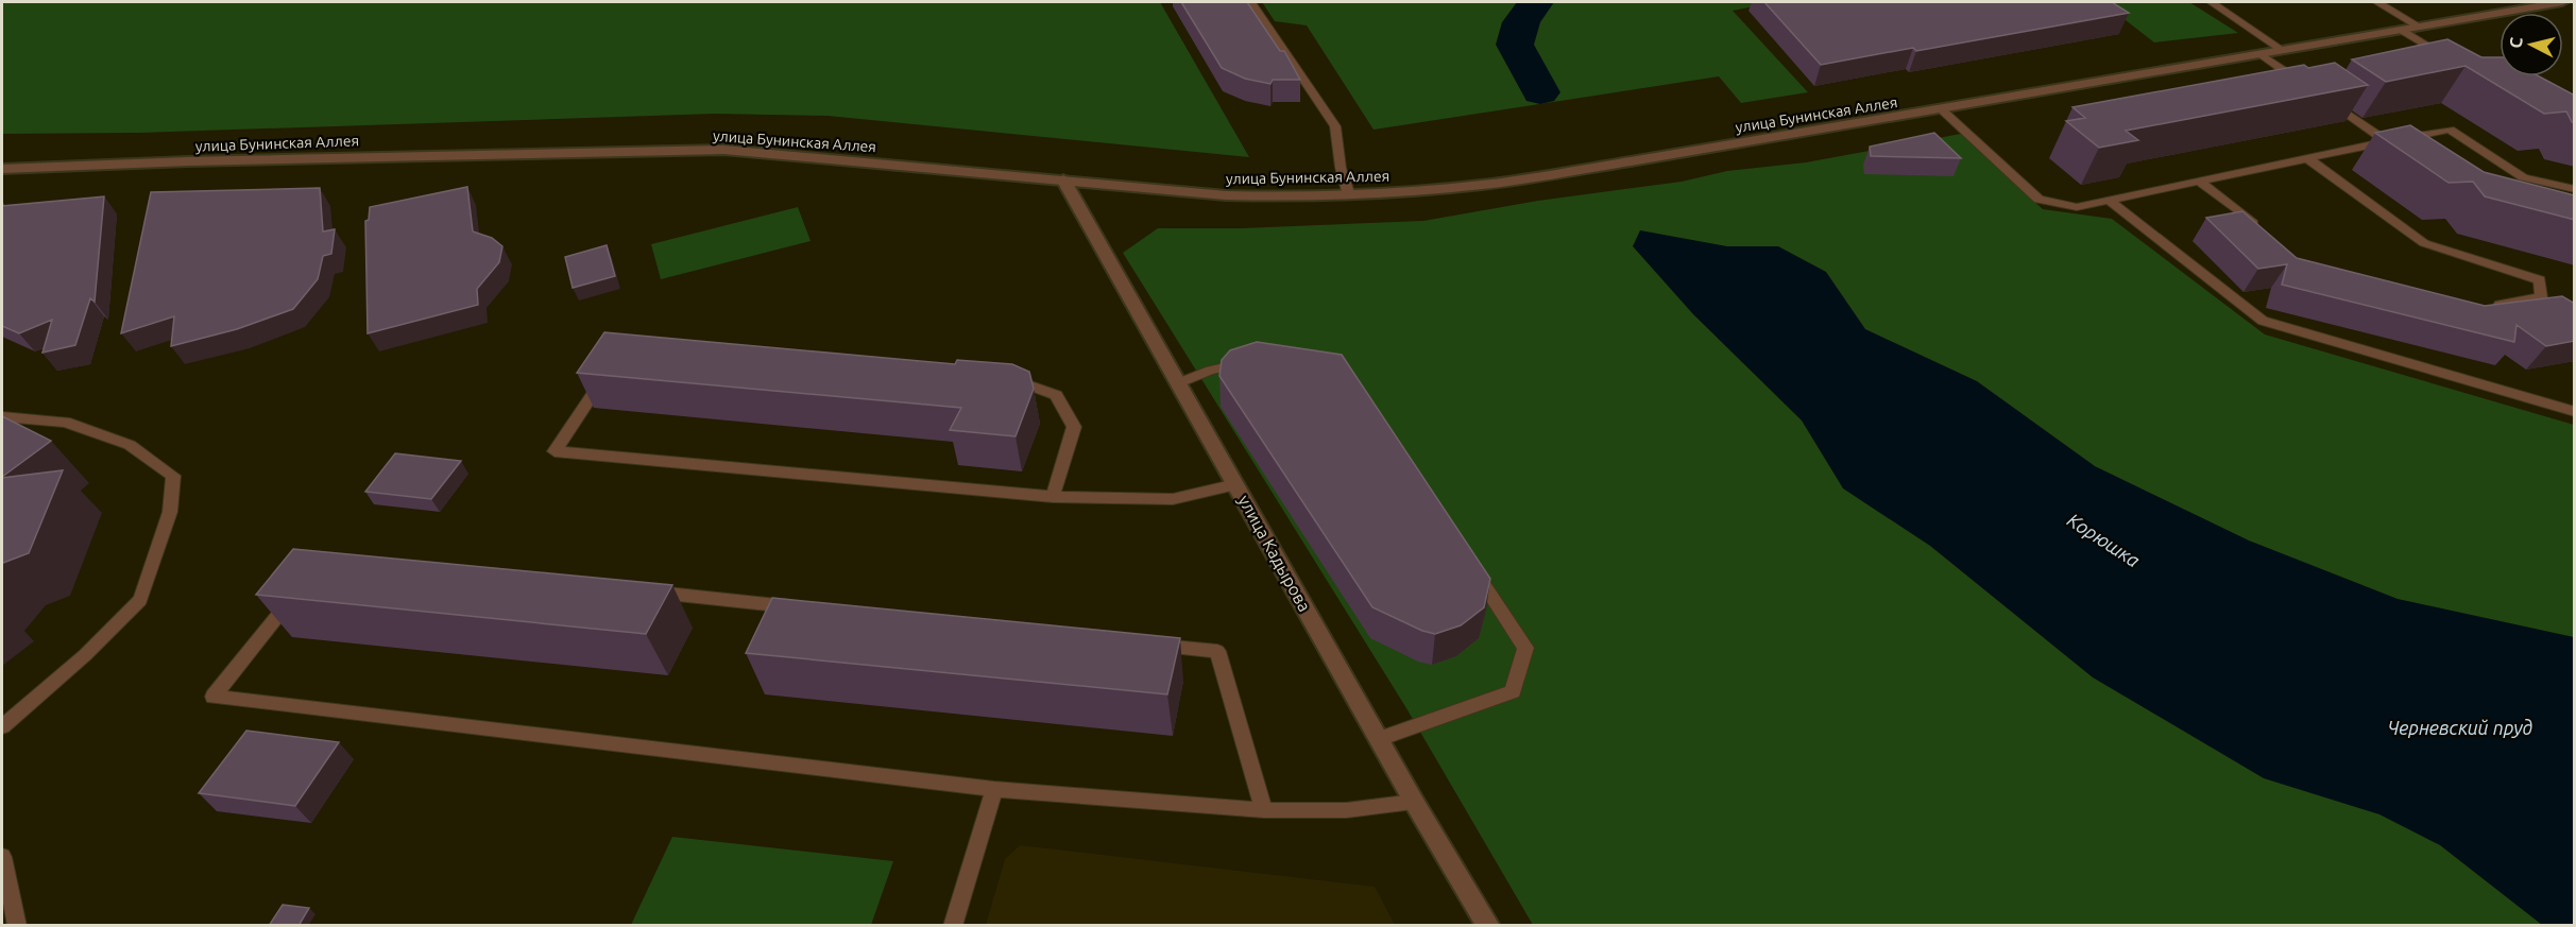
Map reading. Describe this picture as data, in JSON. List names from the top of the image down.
{
  "streets": {
    "street": ["улица Бунинская Аллея", "улица Кадырова"]
  },
  "crossings": [
    ["улица Бунинская Аллея", "улица Кадырова"]
  ],
  "water": ["Корюшка", "Черневский пруд"],
  "north": "left"
}
